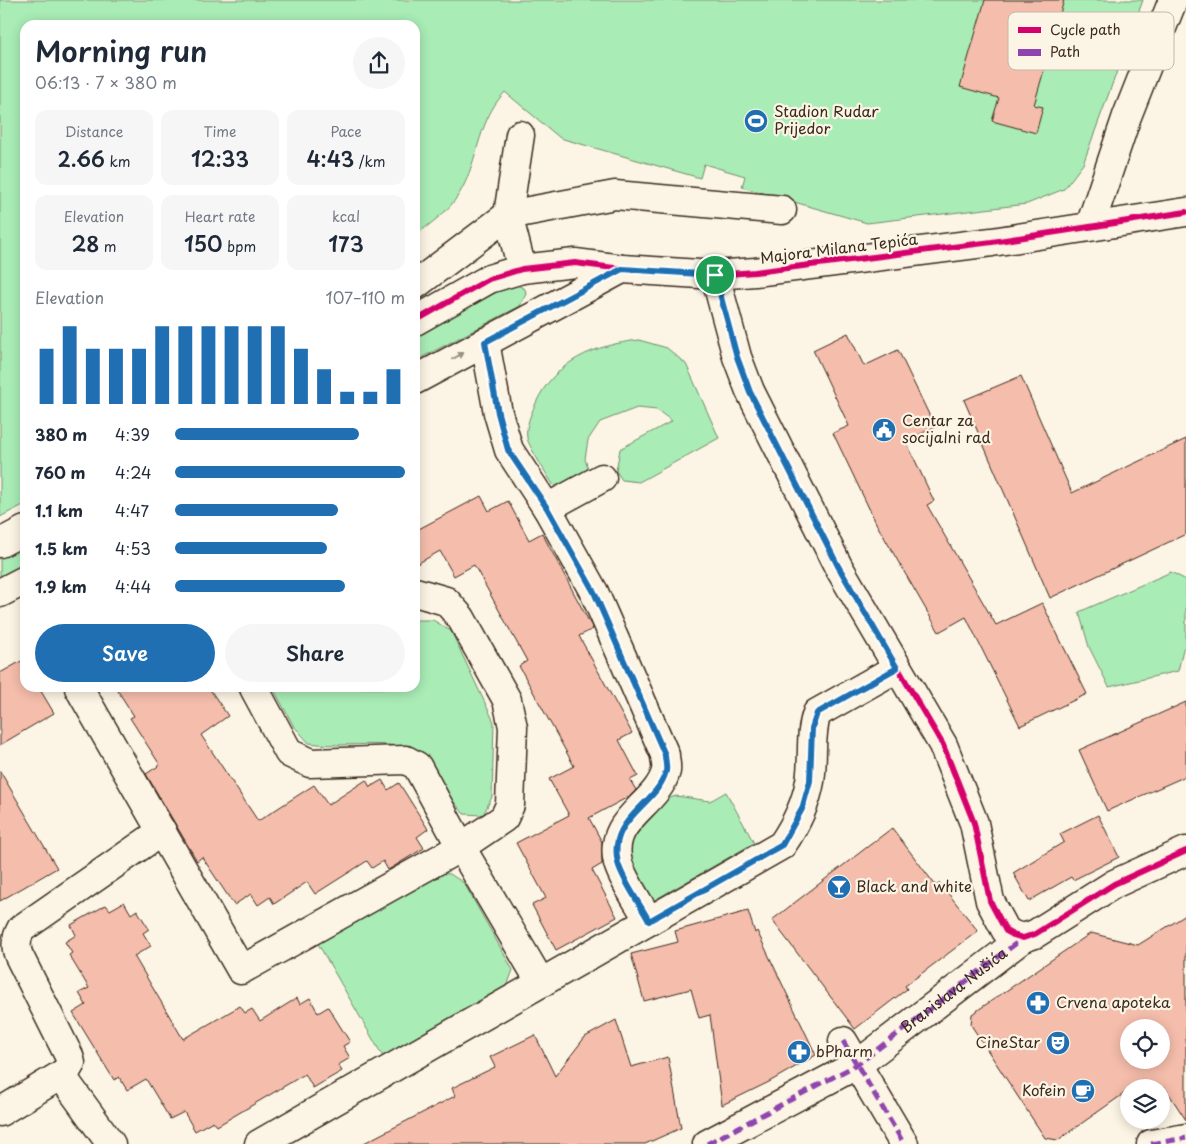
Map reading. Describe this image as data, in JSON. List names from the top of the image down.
{
  "streets": {
    "street": ["Majora Milana Tepića", "Branislava Nušića"]
  },
  "places": {
    "sports": ["Stadion Rudar Prijedor"],
    "public building": ["Centar za socijalni rad"],
    "bar": ["Black and white"],
    "pharmacy": ["Crvena apoteka", "bPharm"],
    "theatre": ["CineStar"],
    "cafe": ["Kofein"]
  },
  "legend": ["Cycle path", "Path"],
  "page": {
    "heading": ["Morning run", "06:13 · 7 × 380 m"],
    "stats": [
      ["Distance", "2.66 km"],
      ["Time", "12:33"],
      ["Pace", "4:43 /km"],
      ["Elevation", "28 m"],
      ["Heart rate", "150 bpm"],
      ["kcal", "173"]
    ],
    "chart": ["Elevation", "107–110 m"],
    "list": [
      {
        "name": "380 m",
        "note": "4:39"
      },
      {
        "name": "760 m",
        "note": "4:24"
      },
      {
        "name": "1.1 km",
        "note": "4:47"
      },
      {
        "name": "1.5 km",
        "note": "4:53"
      },
      {
        "name": "1.9 km",
        "note": "4:44"
      }
    ],
    "buttons": ["Save", "Share"]
  }
}
